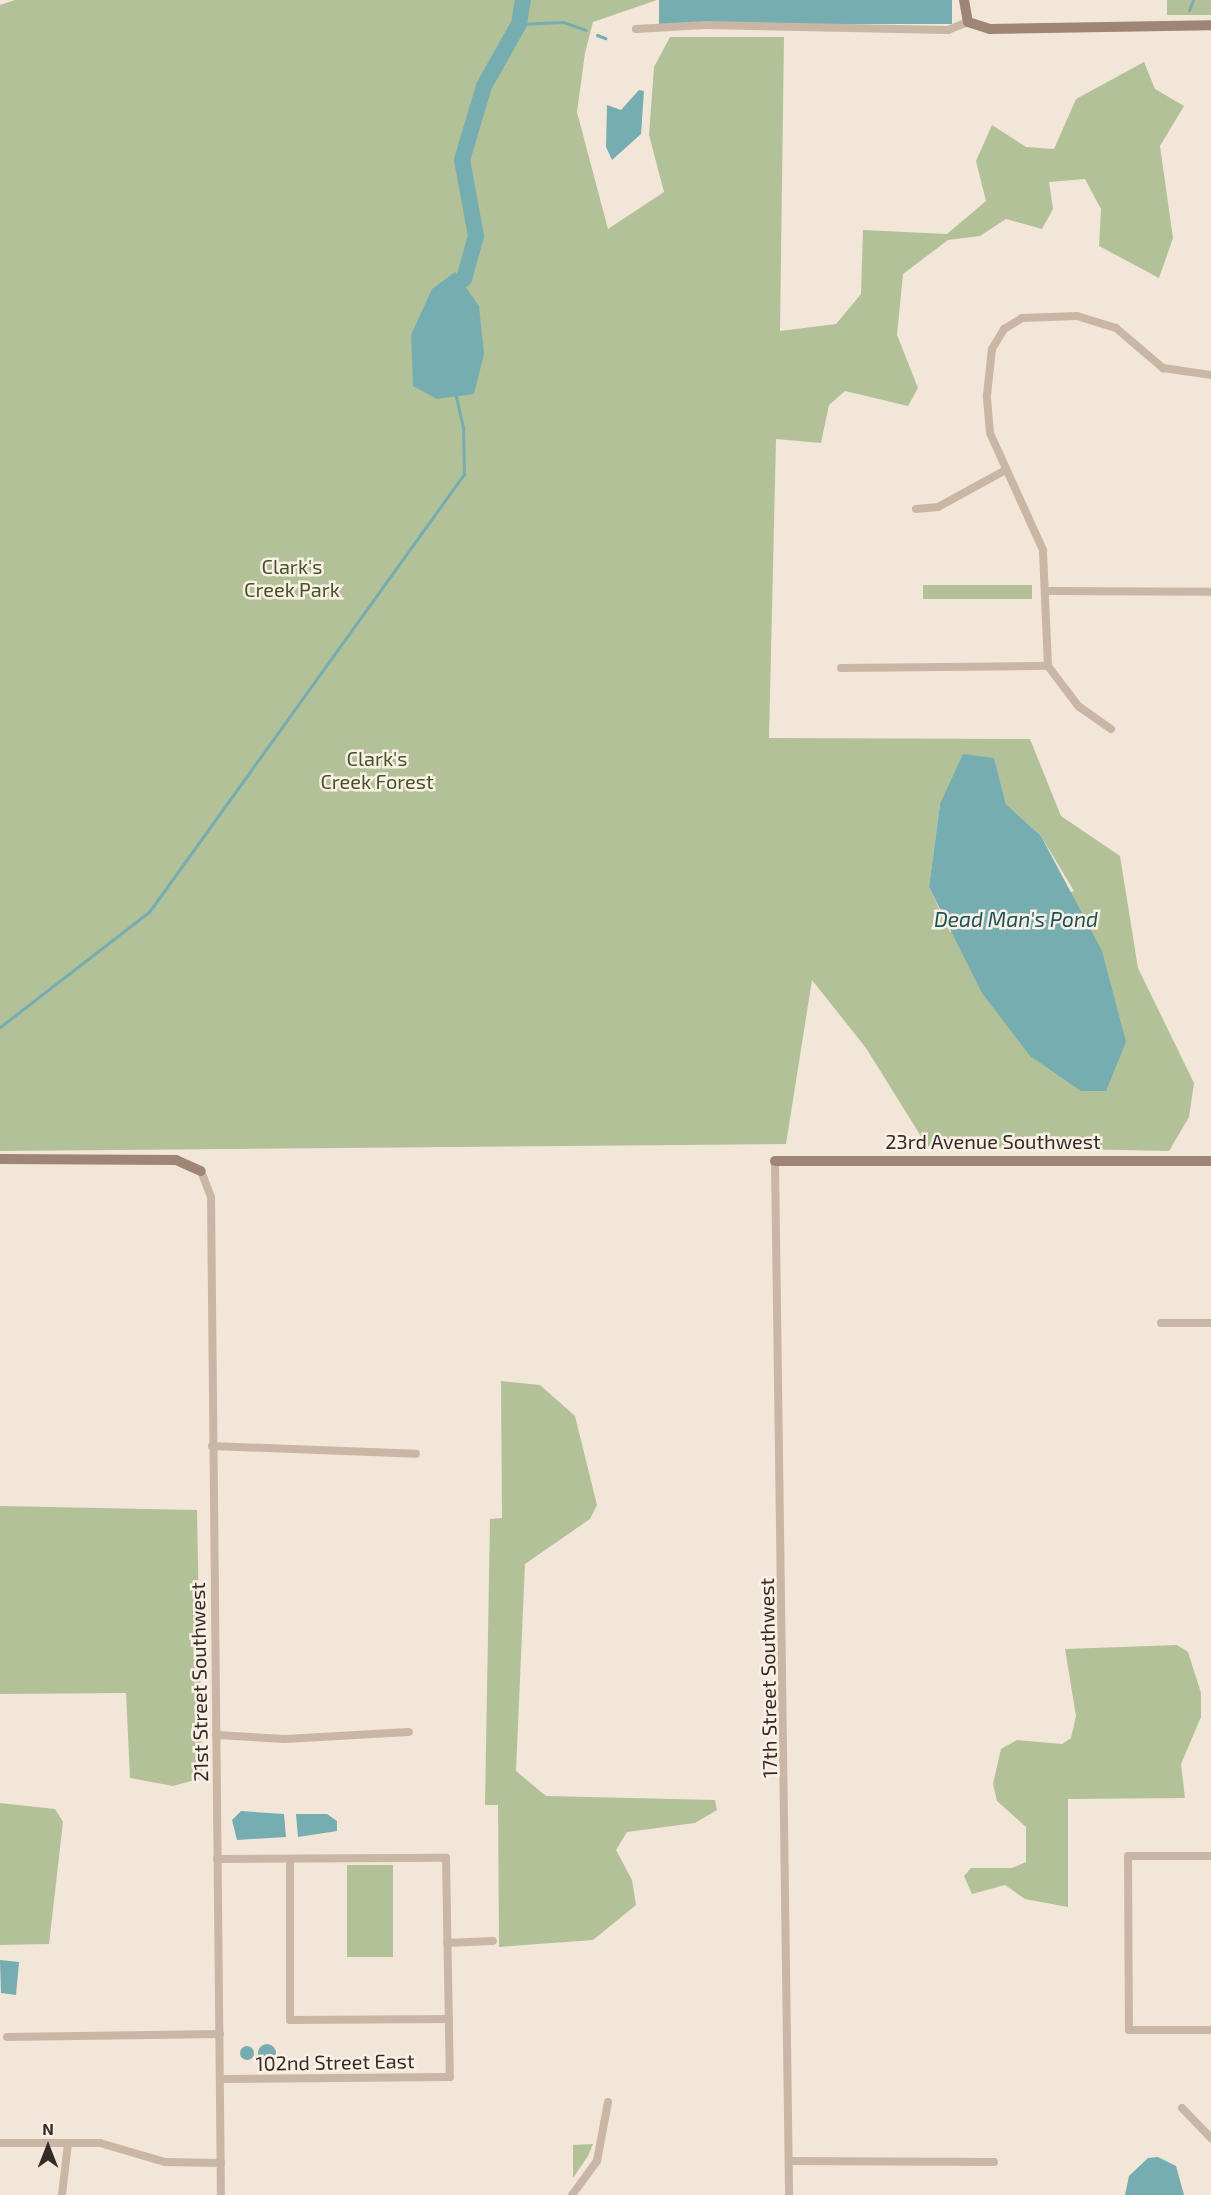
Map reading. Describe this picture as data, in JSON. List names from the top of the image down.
{
  "streets": {
    "street": [
      "23rd Avenue Southwest",
      "17th Street Southwest",
      "21st Street Southwest",
      "102nd Street East"
    ]
  },
  "crossings": [
    ["23rd Avenue Southwest", "17th Street Southwest"],
    ["21st Street Southwest", "102nd Street East"]
  ],
  "water": ["Dead Man's Pond"],
  "parks": ["Clark's Creek Park", "Clark's Creek Forest"],
  "north": "top"
}
